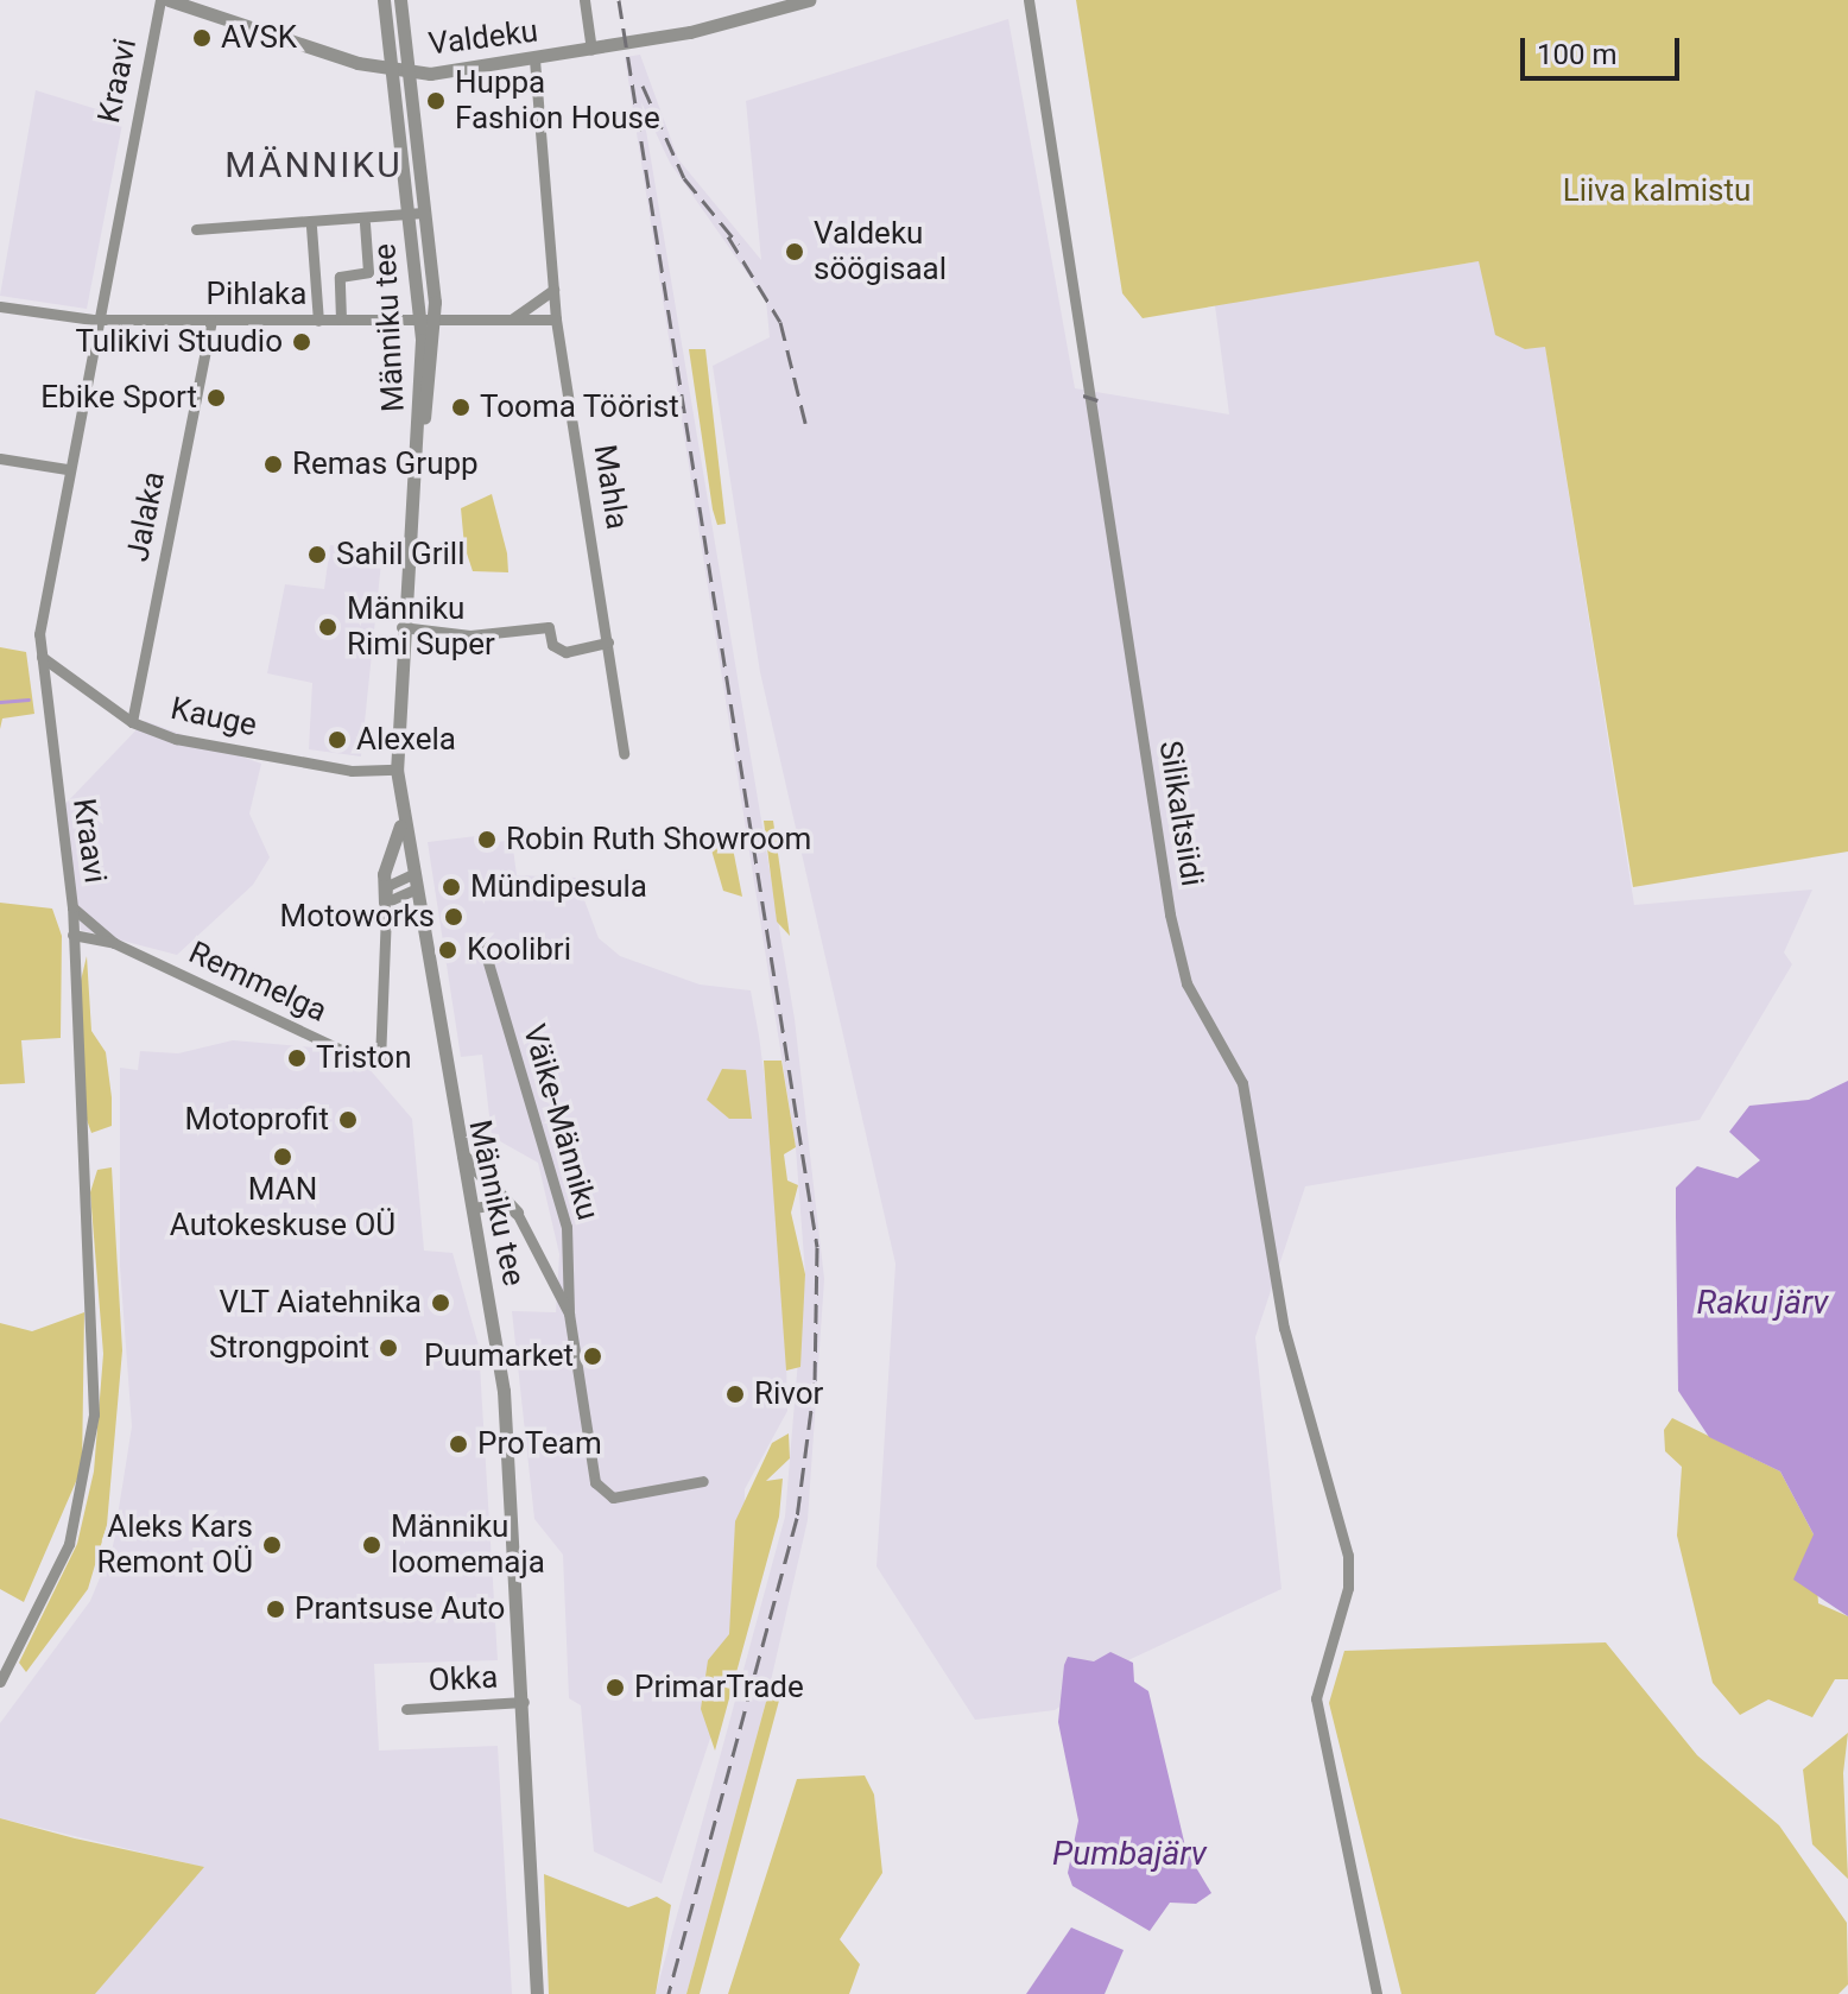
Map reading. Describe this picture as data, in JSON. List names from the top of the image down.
{
  "streets": {
    "street": [
      "Valdeku",
      "Kraavi",
      "Pihlaka",
      "Männiku tee",
      "Mahla",
      "Jalaka",
      "Kauge",
      "Silikaltsiidi",
      "Remmelga",
      "Väike-Männiku",
      "Okka"
    ]
  },
  "crossings": [
    ["Valdeku", "Männiku tee"],
    ["Valdeku", "Mahla"],
    ["Kraavi", "Pihlaka"],
    ["Kraavi", "Kauge"],
    ["Kraavi", "Remmelga"],
    ["Pihlaka", "Männiku tee"],
    ["Pihlaka", "Mahla"],
    ["Pihlaka", "Jalaka"],
    ["Männiku tee", "Kauge"],
    ["Männiku tee", "Okka"],
    ["Jalaka", "Kauge"]
  ],
  "districts": ["MÄNNIKU"],
  "water": ["Raku järv", "Pumbajärv"],
  "parks": ["Liiva kalmistu"],
  "places": [
    "AVSK",
    "Huppa Fashion House",
    "Valdeku söögisaal",
    "Tulikivi Stuudio",
    "Ebike Sport",
    "Tooma Töörist",
    "Remas Grupp",
    "Sahil Grill",
    "Männiku Rimi Super",
    "Alexela",
    "Robin Ruth Showroom",
    "Mündipesula",
    "Motoworks",
    "Koolibri",
    "Triston",
    "Motoprofit",
    "MAN Autokeskuse OÜ",
    "VLT Aiatehnika",
    "Strongpoint",
    "Puumarket",
    "Rivor",
    "ProTeam",
    "Aleks Kars Remont OÜ",
    "Männiku loomemaja",
    "Prantsuse Auto",
    "PrimarTrade"
  ],
  "scale_bar": "100 m"
}
